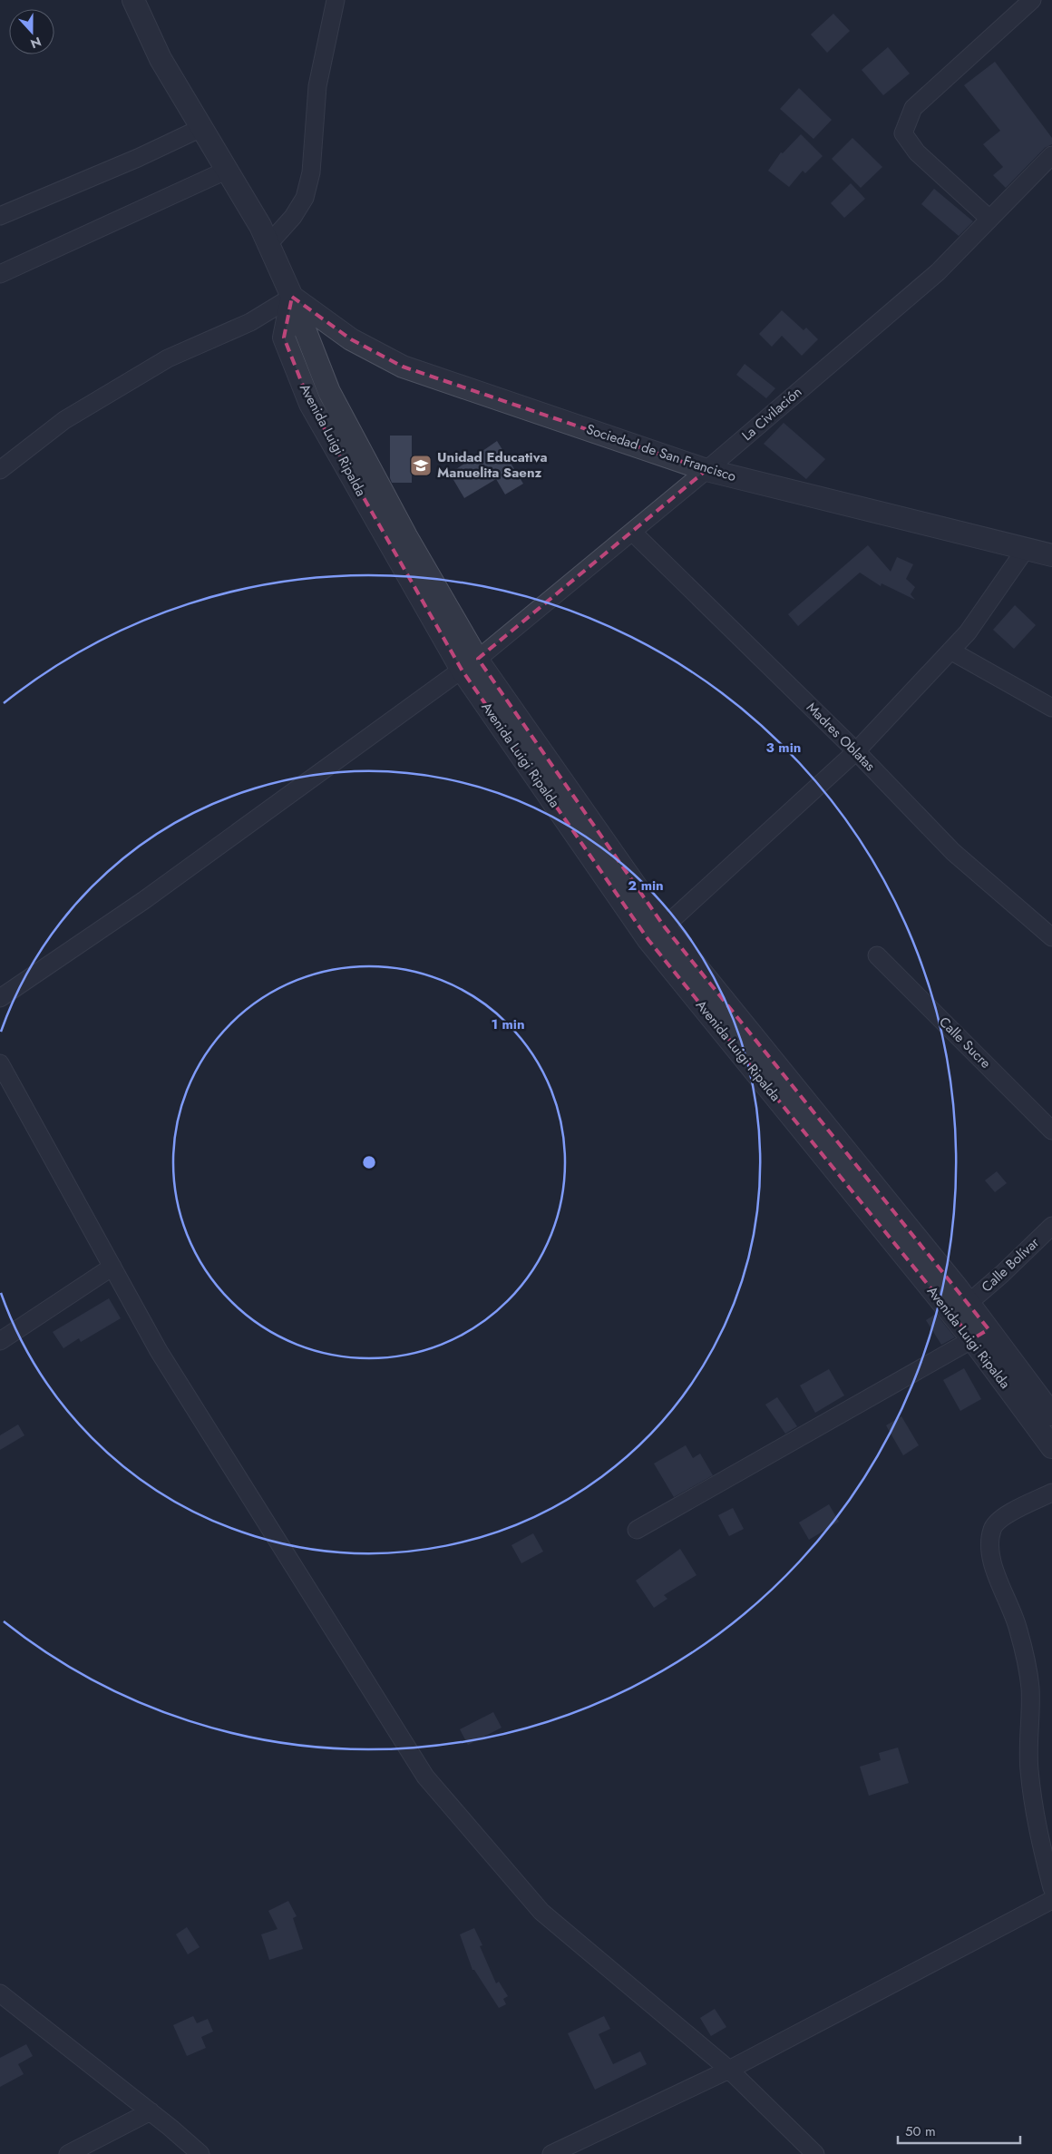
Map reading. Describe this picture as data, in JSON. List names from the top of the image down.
{
  "streets": {
    "street": [
      "La Civilación",
      "Avenida Luigi Ripalda",
      "Sociedad de San Francisco",
      "Madres Oblatas",
      "Calle Sucre",
      "Calle Bolívar"
    ]
  },
  "crossings": [
    ["La Civilación", "Avenida Luigi Ripalda"],
    ["La Civilación", "Sociedad de San Francisco"],
    ["La Civilación", "Madres Oblatas"],
    ["Avenida Luigi Ripalda", "Sociedad de San Francisco"],
    ["Avenida Luigi Ripalda", "Calle Bolívar"]
  ],
  "places": {
    "school or university": ["Unidad Educativa Manuelita Saenz"]
  },
  "scale_bar": "50 m",
  "north": "bottom",
  "rings": ["3 min", "2 min", "1 min"]
}
